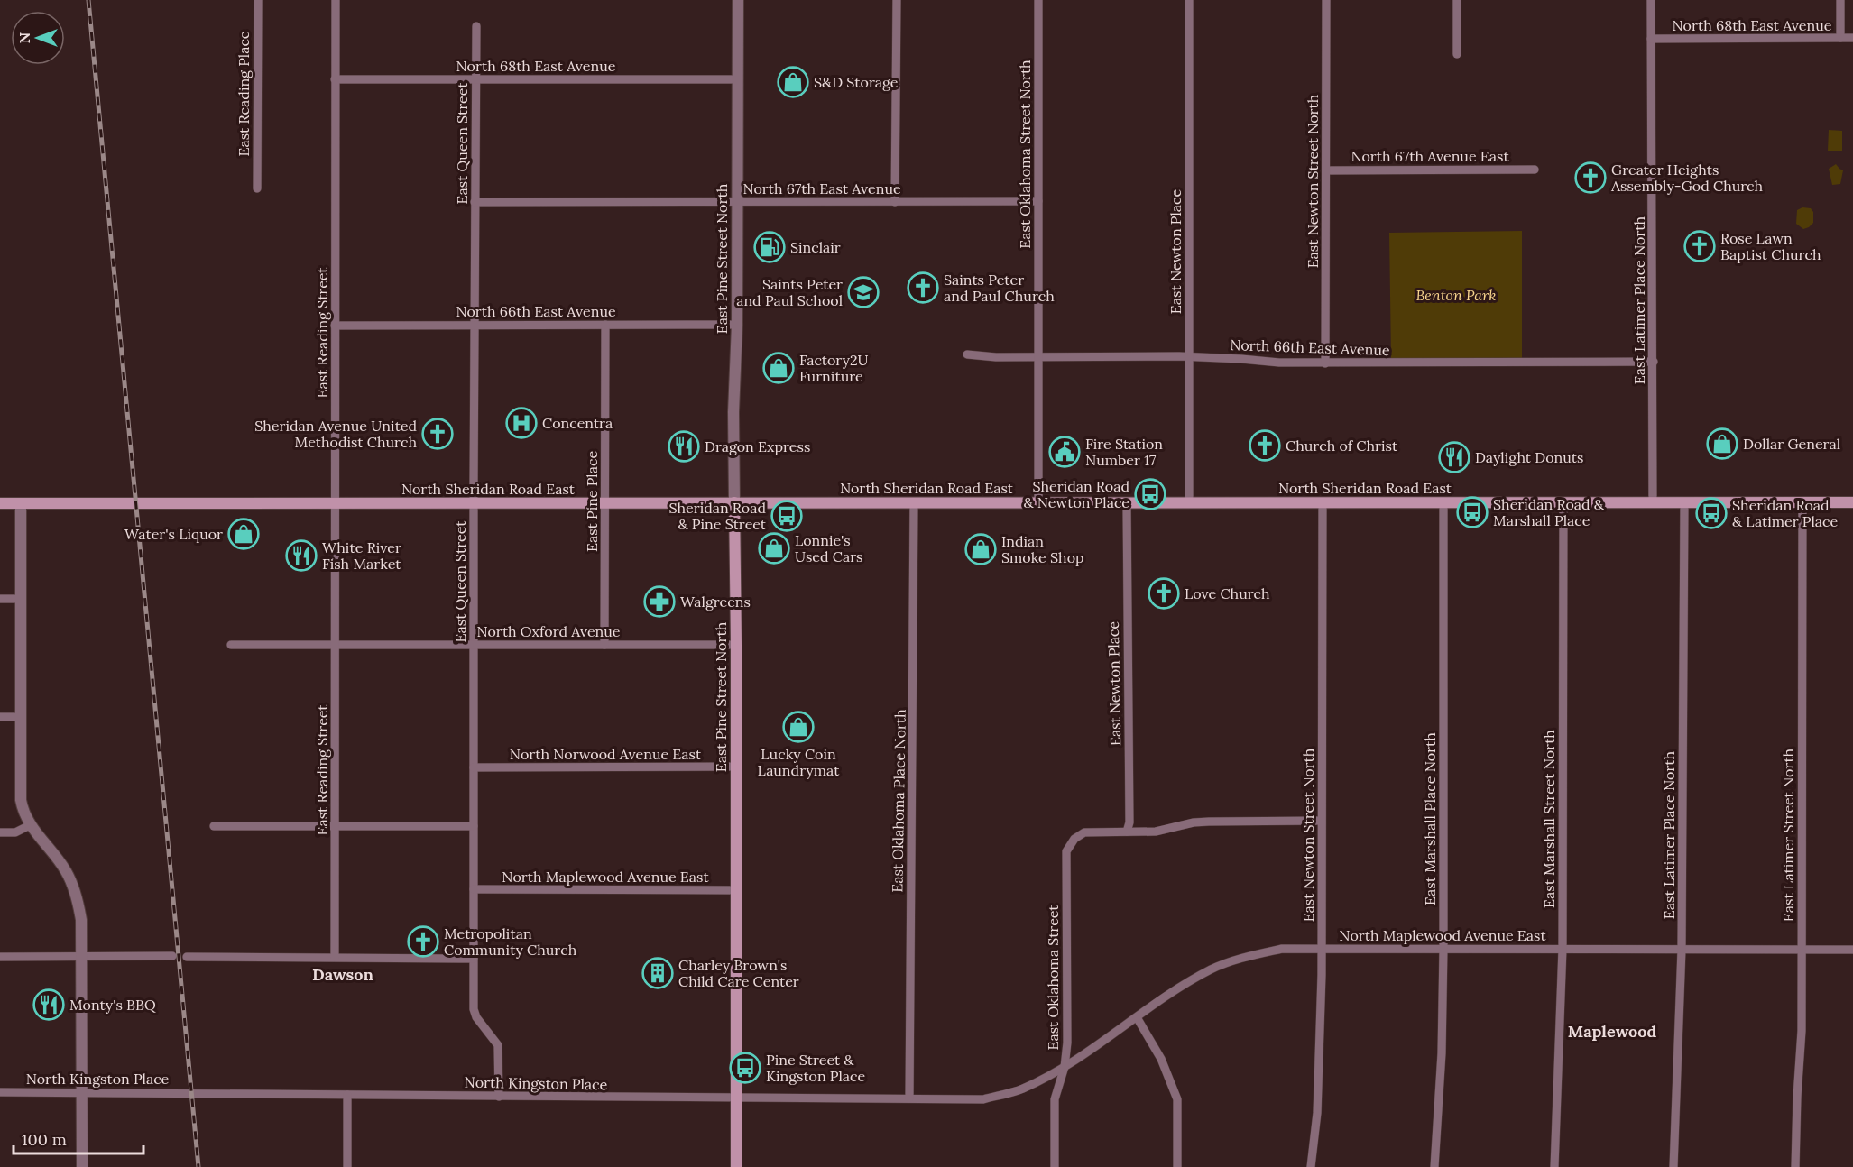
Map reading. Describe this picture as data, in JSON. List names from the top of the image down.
{
  "streets": {
    "main road": ["East Pine Street North", "North Sheridan Road East"],
    "street": [
      "North 68th East Avenue",
      "East Reading Place",
      "East Queen Street",
      "East Oklahoma Street North",
      "North 67th Avenue East",
      "East Newton Street North",
      "North 67th East Avenue",
      "East Newton Place",
      "East Latimer Place North",
      "North 66th East Avenue",
      "East Reading Street",
      "East Pine Place",
      "North Oxford Avenue",
      "North Norwood Avenue East",
      "East Oklahoma Place North",
      "East Marshall Place North",
      "East Marshall Street North",
      "East Latimer Street North",
      "North Maplewood Avenue East",
      "East Oklahoma Street",
      "North Kingston Place"
    ]
  },
  "crossings": [
    ["North 68th East Avenue", "East Queen Street"],
    ["North 68th East Avenue", "East Pine Street North"],
    ["North 68th East Avenue", "East Latimer Place North"],
    ["North 68th East Avenue", "East Reading Street"],
    ["East Queen Street", "North 67th East Avenue"],
    ["East Queen Street", "North 66th East Avenue"],
    ["East Queen Street", "North Sheridan Road East"],
    ["East Queen Street", "North Oxford Avenue"],
    ["East Queen Street", "North Norwood Avenue East"],
    ["East Queen Street", "North Maplewood Avenue East"],
    ["East Queen Street", "North Kingston Place"],
    ["East Oklahoma Street North", "North 67th East Avenue"],
    ["East Oklahoma Street North", "North 66th East Avenue"],
    ["East Oklahoma Street North", "North Sheridan Road East"],
    ["North 67th Avenue East", "East Newton Street North"],
    ["East Newton Street North", "North 66th East Avenue"],
    ["East Newton Street North", "North Sheridan Road East"],
    ["East Newton Street North", "North Maplewood Avenue East"],
    ["North 67th East Avenue", "East Pine Street North"],
    ["East Newton Place", "North 66th East Avenue"],
    ["East Newton Place", "North Sheridan Road East"],
    ["East Newton Place", "East Oklahoma Street"],
    ["East Pine Street North", "North 66th East Avenue"],
    ["East Pine Street North", "North Sheridan Road East"],
    ["East Pine Street North", "North Oxford Avenue"],
    ["East Pine Street North", "North Norwood Avenue East"],
    ["East Pine Street North", "North Maplewood Avenue East"],
    ["East Pine Street North", "North Kingston Place"],
    ["East Latimer Place North", "North 66th East Avenue"],
    ["East Latimer Place North", "North Sheridan Road East"],
    ["East Latimer Place North", "North Maplewood Avenue East"],
    ["North 66th East Avenue", "East Reading Street"],
    ["North 66th East Avenue", "East Pine Place"],
    ["East Reading Street", "North Sheridan Road East"],
    ["East Reading Street", "North Oxford Avenue"],
    ["North Sheridan Road East", "East Pine Place"],
    ["North Sheridan Road East", "East Oklahoma Place North"],
    ["North Sheridan Road East", "East Marshall Place North"],
    ["North Sheridan Road East", "East Marshall Street North"],
    ["North Sheridan Road East", "East Latimer Street North"],
    ["East Pine Place", "North Oxford Avenue"],
    ["East Oklahoma Place North", "North Kingston Place"],
    ["East Marshall Place North", "North Maplewood Avenue East"],
    ["East Marshall Street North", "North Maplewood Avenue East"],
    ["East Latimer Street North", "North Maplewood Avenue East"],
    ["North Maplewood Avenue East", "East Oklahoma Street"],
    ["North Maplewood Avenue East", "North Kingston Place"],
    ["East Oklahoma Street", "North Kingston Place"]
  ],
  "districts": ["Dawson", "Maplewood"],
  "parks": ["Benton Park"],
  "places": {
    "shop": [
      "S&D Storage",
      "Factory2U Furniture",
      "Dollar General",
      "Water's Liquor",
      "Lonnie's Used Cars",
      "Indian Smoke Shop",
      "Lucky Coin Laundrymat"
    ],
    "church": [
      "Greater Heights Assembly-God Church",
      "Rose Lawn Baptist Church",
      "Saints Peter and Paul Church",
      "Sheridan Avenue United Methodist Church",
      "Church of Christ",
      "Love Church",
      "Metropolitan Community Church"
    ],
    "fuel station": ["Sinclair"],
    "school or university": ["Saints Peter and Paul School"],
    "hospital": ["Concentra"],
    "restaurant": [
      "Dragon Express",
      "Daylight Donuts",
      "White River Fish Market",
      "Monty's BBQ"
    ],
    "public building": ["Fire Station Number 17"],
    "bus stop": [
      "Sheridan Road & Newton Place",
      "Sheridan Road & Marshall Place",
      "Sheridan Road & Latimer Place",
      "Sheridan Road & Pine Street",
      "Pine Street & Kingston Place"
    ],
    "pharmacy": ["Walgreens"],
    "building": ["Charley Brown's Child Care Center"]
  },
  "scale_bar": "100 m",
  "north": "left"
}
